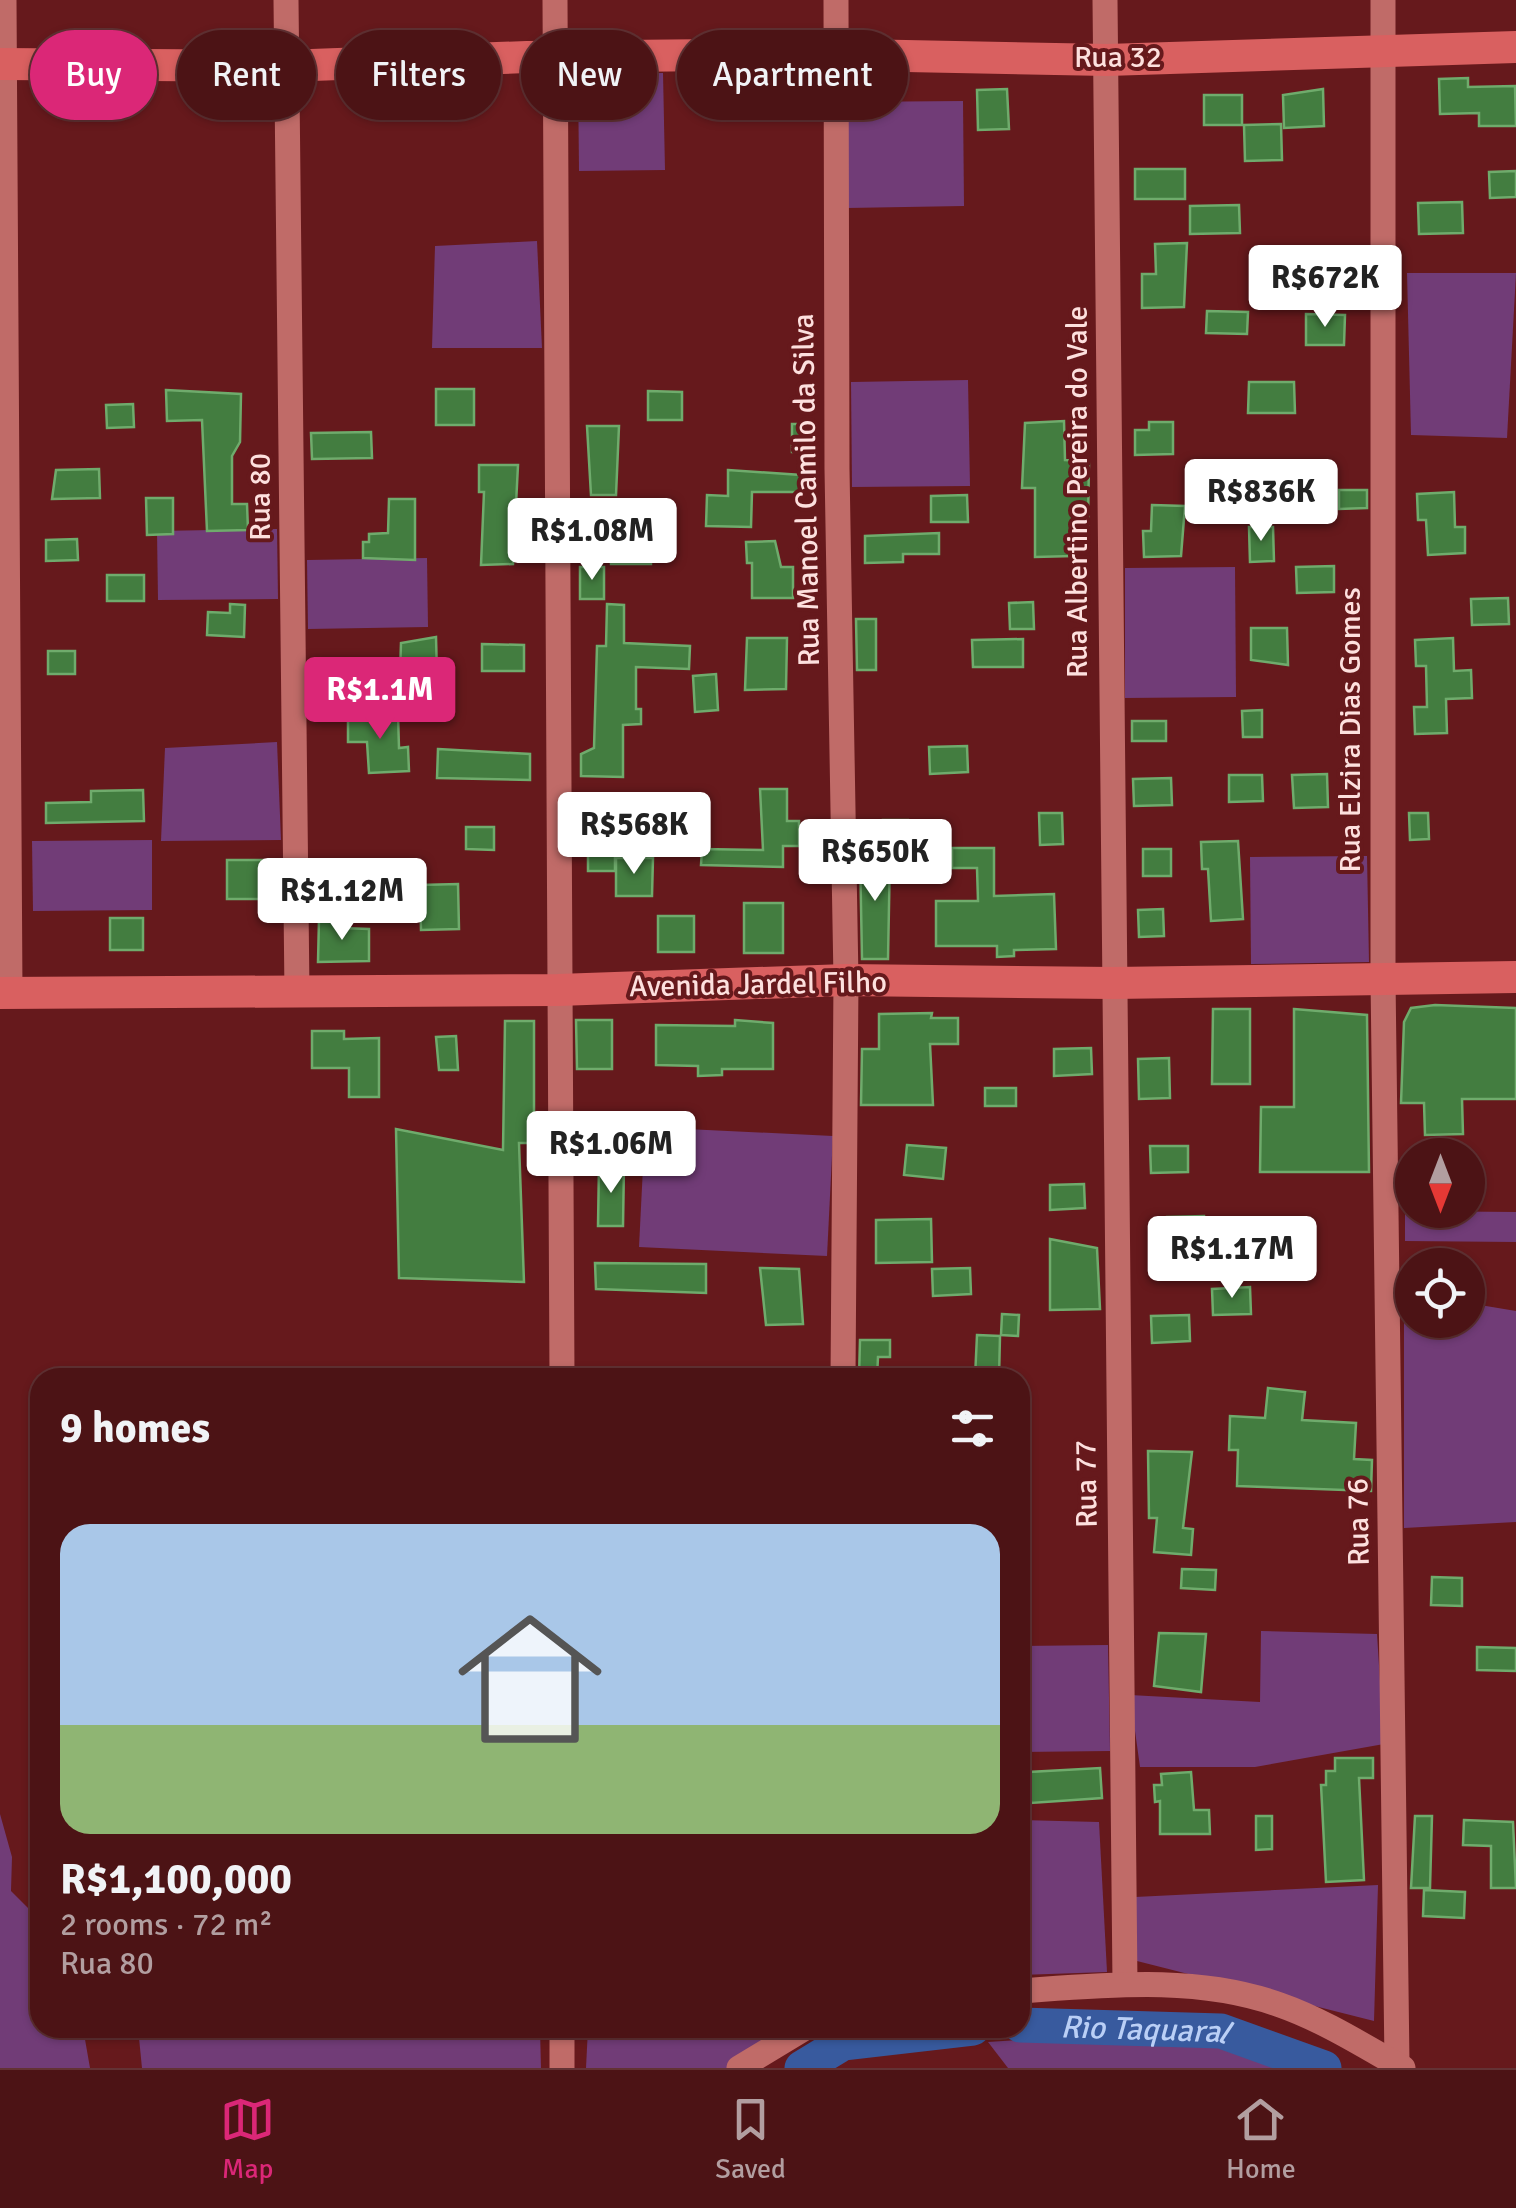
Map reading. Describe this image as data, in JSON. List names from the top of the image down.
{
  "streets": {
    "main road": ["Rua 32", "Avenida Jardel Filho"],
    "street": [
      "Rua Manoel Camilo da Silva",
      "Rua Albertino Pereira do Vale",
      "Rua 80",
      "Rua Elzira Dias Gomes",
      "Rua 77",
      "Rua 76"
    ]
  },
  "crossings": [
    ["Rua 32", "Rua Albertino Pereira do Vale"],
    ["Rua 32", "Rua Elzira Dias Gomes"],
    ["Rua Manoel Camilo da Silva", "Avenida Jardel Filho"],
    ["Rua Albertino Pereira do Vale", "Avenida Jardel Filho"],
    ["Rua Albertino Pereira do Vale", "Rua 77"],
    ["Rua 80", "Avenida Jardel Filho"],
    ["Rua Elzira Dias Gomes", "Avenida Jardel Filho"],
    ["Rua Elzira Dias Gomes", "Rua 76"],
    ["Avenida Jardel Filho", "Rua 77"],
    ["Avenida Jardel Filho", "Rua 76"]
  ],
  "water": ["Rio Taquaral"],
  "north": "bottom",
  "page": {
    "chip": [
      "Buy",
      "Rent",
      "Filters",
      "New",
      "Apartment"
    ],
    "price": [
      "R$672K",
      "R$836K",
      "R$1.08M",
      "R$1.1M",
      "R$568K",
      "R$650K",
      "R$1.12M",
      "R$1.06M",
      "R$1.17M"
    ],
    "heading": "9 homes",
    "list": [
      {
        "name": "R$1,100,000",
        "note": "2 rooms · 72 m² · Rua 80"
      }
    ],
    "tabs": ["Map", "Saved", "Home"]
  }
}
